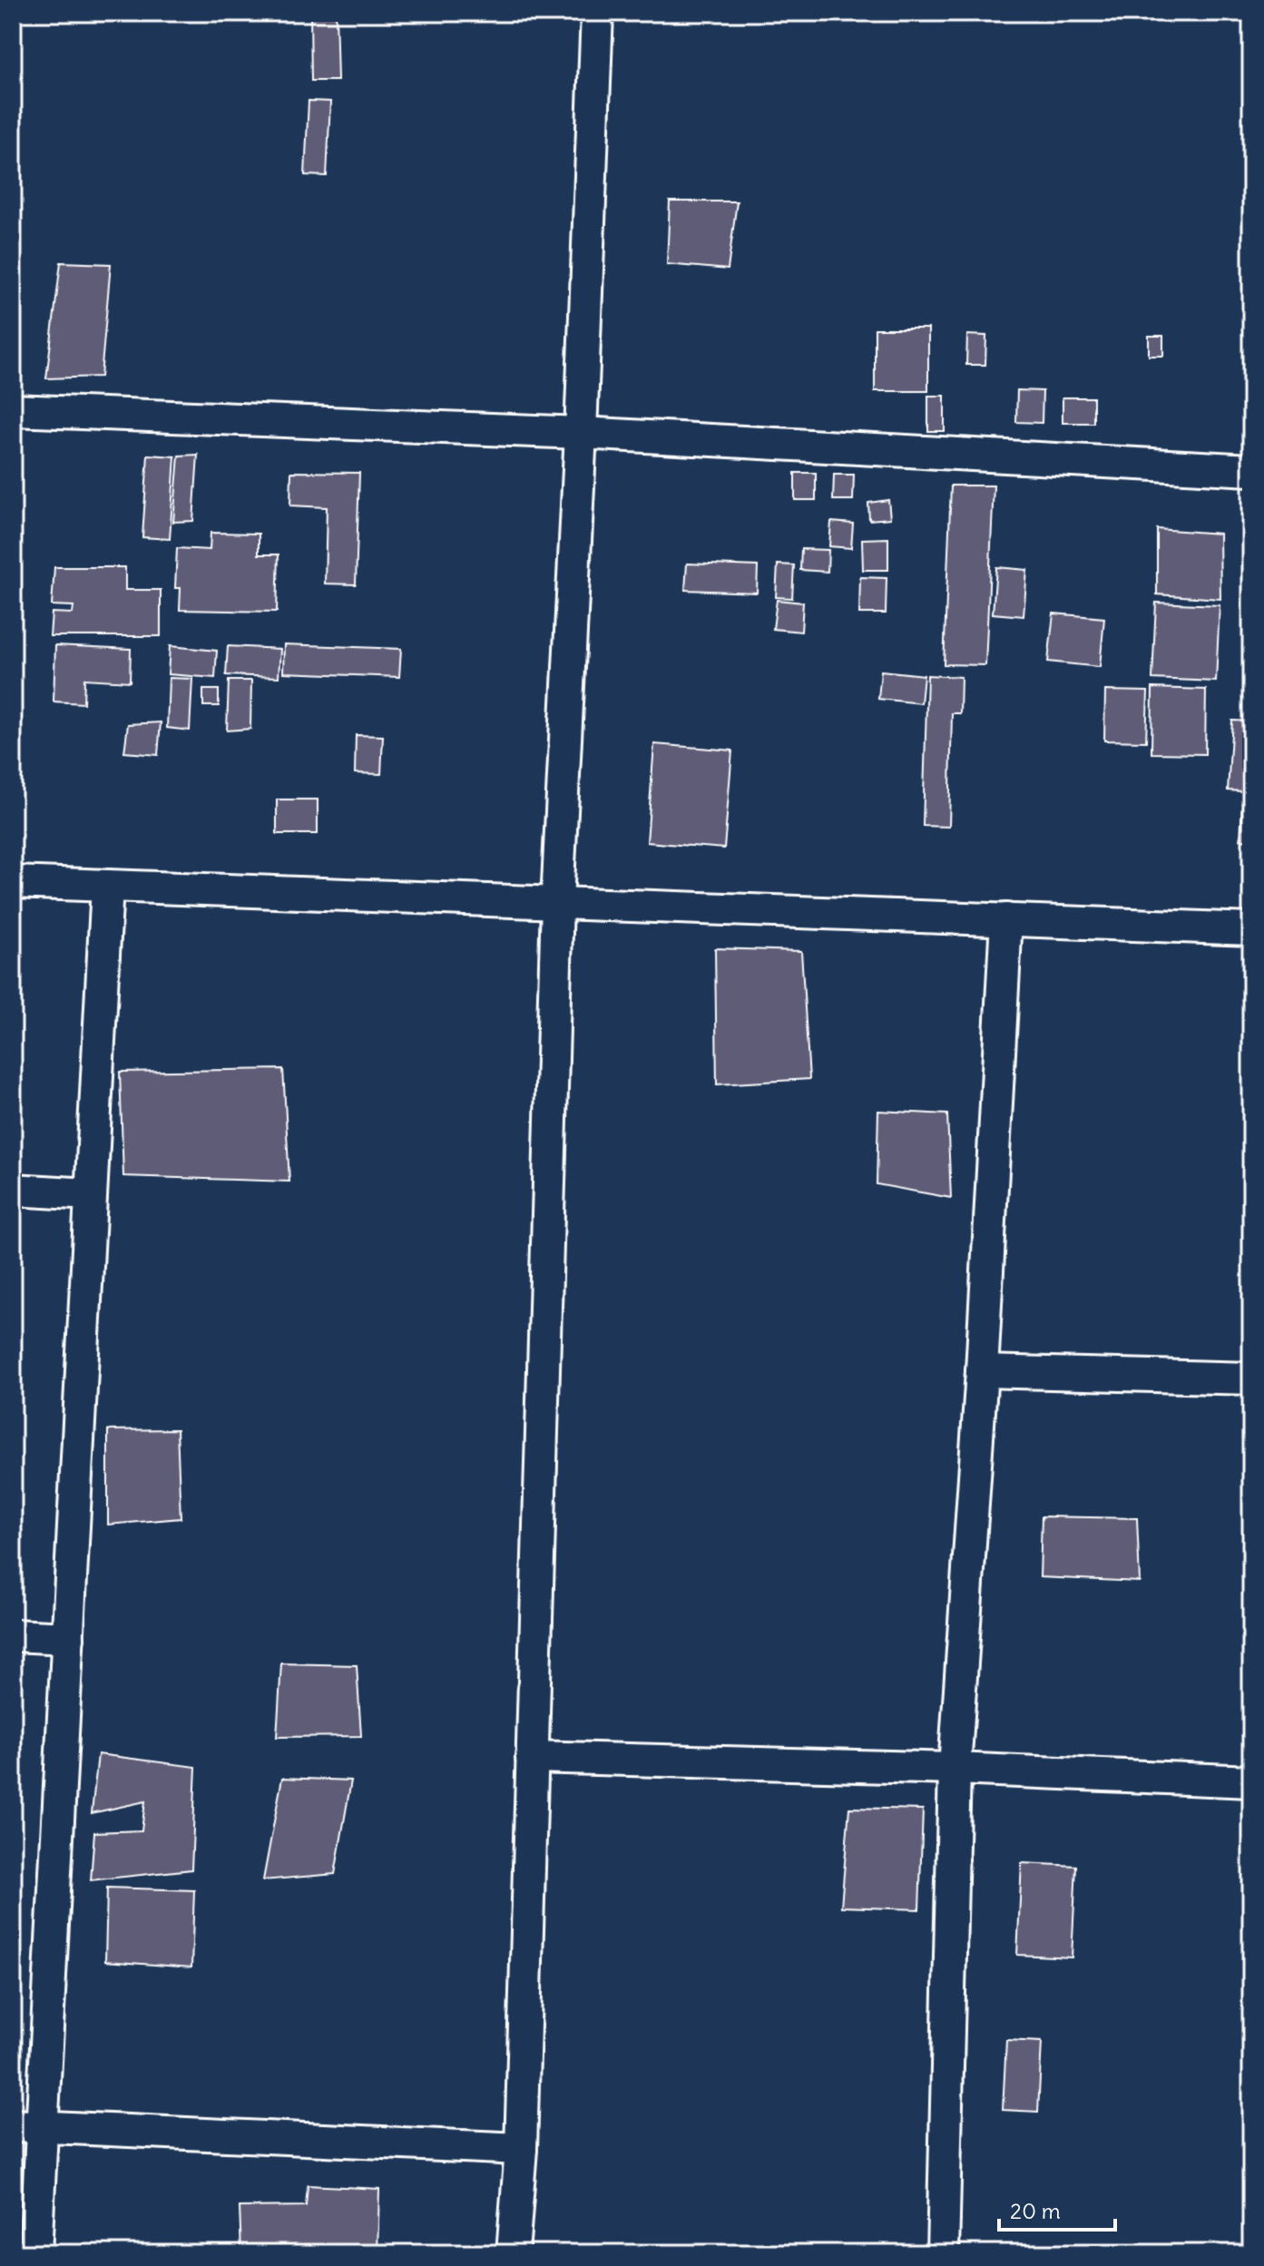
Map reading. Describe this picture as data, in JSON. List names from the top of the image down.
{
  "scale_bar": "20 m"
}
